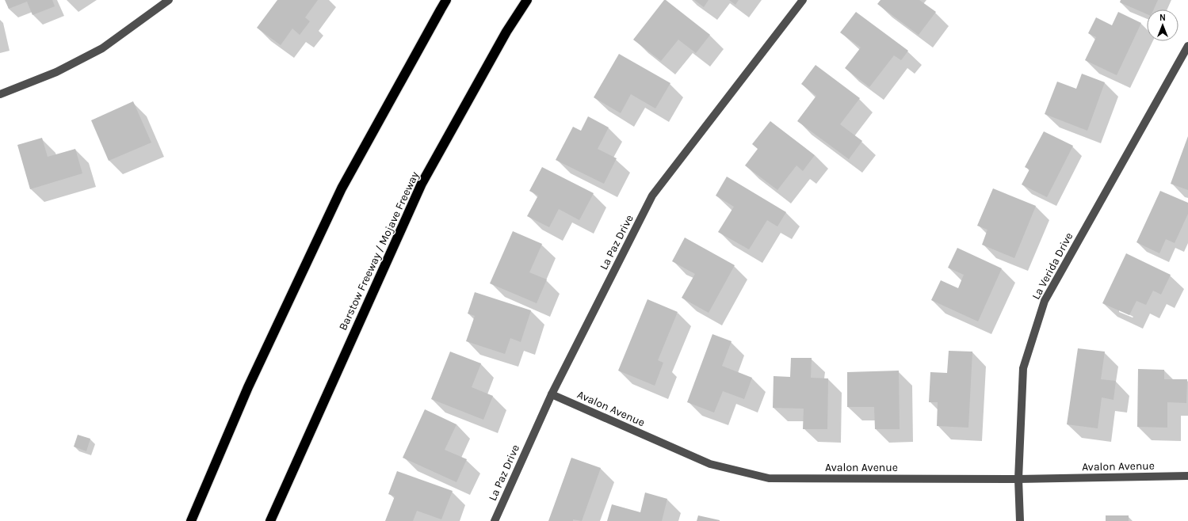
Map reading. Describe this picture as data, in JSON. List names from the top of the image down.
{
  "streets": {
    "highway": ["Barstow Freeway / Mojave Freeway"],
    "street": ["La Paz Drive", "La Verida Drive", "Avalon Avenue"]
  },
  "crossings": [
    ["La Paz Drive", "Avalon Avenue"],
    ["La Verida Drive", "Avalon Avenue"]
  ],
  "north": "top"
}
